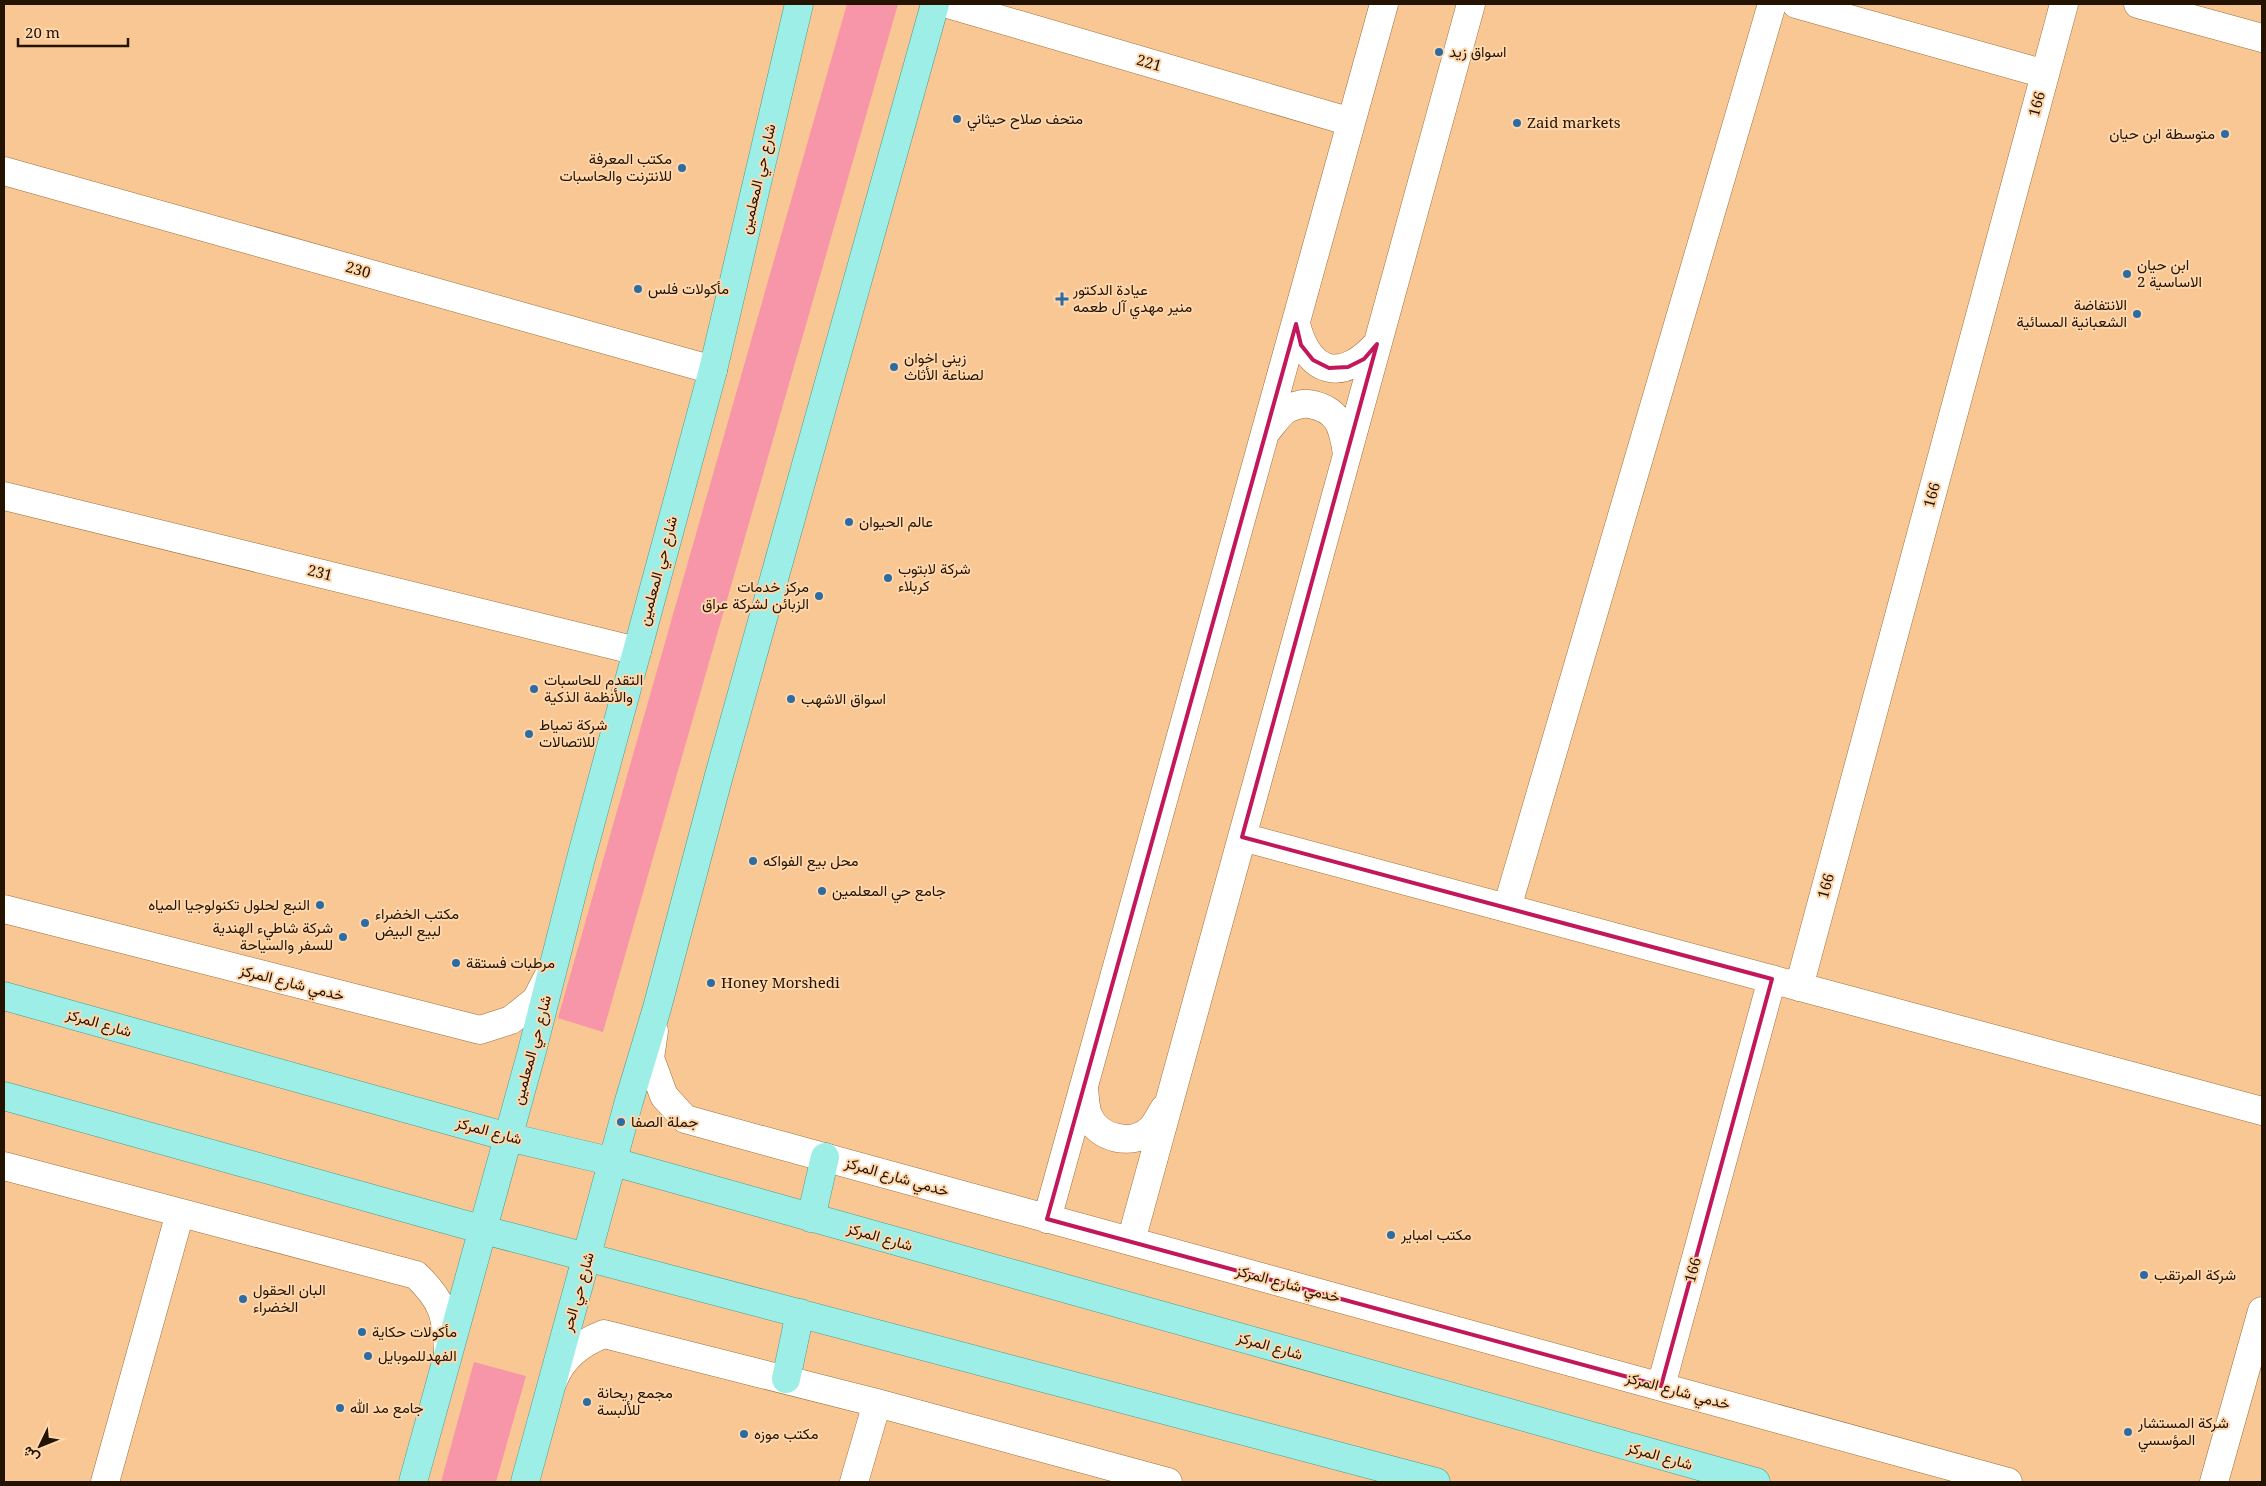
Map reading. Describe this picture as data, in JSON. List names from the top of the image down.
{
  "streets": {
    "main road": ["شارع حي المعلمين", "شارع المركز", "شارع حي الحر"],
    "street": [
      "221",
      "166",
      "230",
      "231",
      "خدمي شارع المركز"
    ]
  },
  "crossings": [
    ["166", "خدمي شارع المركز"],
    ["شارع حي المعلمين", "230"],
    ["شارع حي المعلمين", "231"],
    ["شارع حي المعلمين", "خدمي شارع المركز"],
    ["شارع حي المعلمين", "شارع المركز"],
    ["خدمي شارع المركز", "شارع حي الحر"],
    ["شارع المركز", "شارع حي الحر"]
  ],
  "places": {
    "other": [
      "اسواق زيد",
      "متحف صلاح حيثاني",
      "Zaid markets",
      "متوسطة ابن حيان",
      "مكتب المعرفة للانترنت والحاسبات",
      "ابن حيان الاساسية 2",
      "مأكولات فلس",
      "الانتفاضة الشعبانية المسائية",
      "زيني اخوان لصناعة الأثاث",
      "عالم الحيوان",
      "شركة لابتوب كربلاء",
      "مركز خدمات الزبائن لشركة عراق",
      "التقدم للحاسبات والأنظمة الذكية",
      "اسواق الاشهب",
      "شركة تمياط للاتصالات",
      "محل بيع الفواكه",
      "جامع حي المعلمين",
      "النبع لحلول تكنولوجيا المياه",
      "مكتب الخضراء لبيع البيض",
      "شركة شاطيء الهندية للسفر والسياحة",
      "مرطبات فستقة",
      "Honey Morshedi",
      "جملة الصفا",
      "مكتب امباير",
      "شركة المرتقب",
      "البان الحقول الخضراء",
      "مأكولات حكاية",
      "الفهدللموبايل",
      "مجمع ريحانة للألبسة",
      "جامع مد الله",
      "شركة المستشار المؤسسي",
      "مكتب موزه"
    ],
    "health": ["عيادة الدكتور منير مهدي آل طعمه"]
  },
  "scale_bar": "20 m",
  "north": "bottom left"
}
